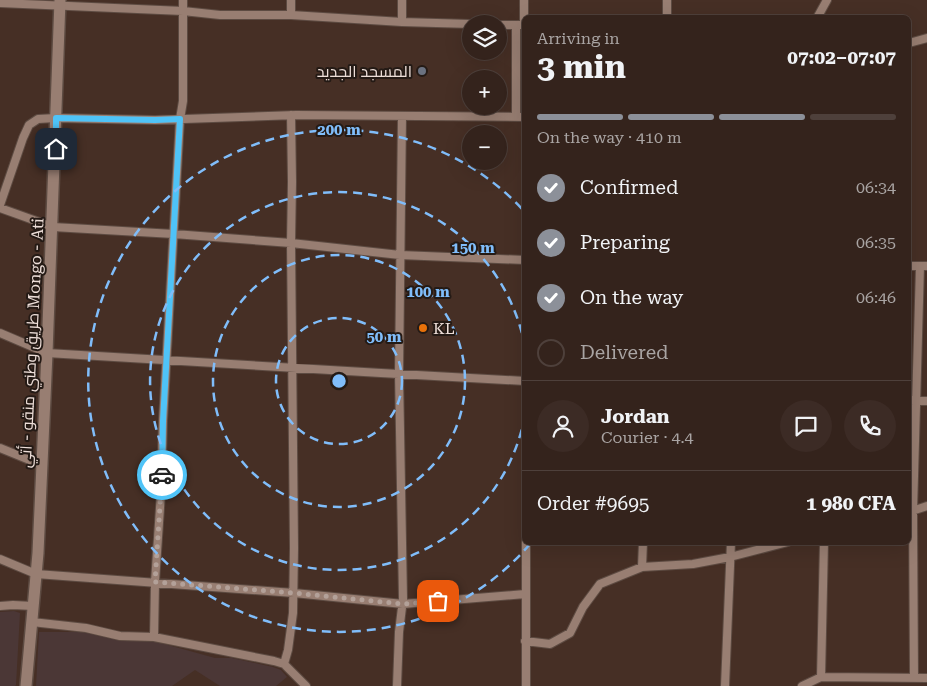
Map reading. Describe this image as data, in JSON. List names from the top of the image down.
{
  "streets": {
    "main road": ["طريق وطني منقو - أتي Mongo - Ati"]
  },
  "places": ["المسجد الجديد", "KL"],
  "page": {
    "map_buttons": ["+", "−"],
    "heading": ["3 min", "Arriving in", "07:02–07:07"],
    "panel": [
      "Jordan",
      "Courier · 4.4",
      "Order #9695",
      "1 980 CFA"
    ],
    "bar": "On the way · 410 m",
    "list": [
      ["Confirmed", "06:34"],
      ["Preparing", "06:35"],
      ["On the way", "06:46"],
      "Delivered"
    ]
  },
  "rings": [
    "200 m",
    "150 m",
    "100 m",
    "50 m"
  ]
}
